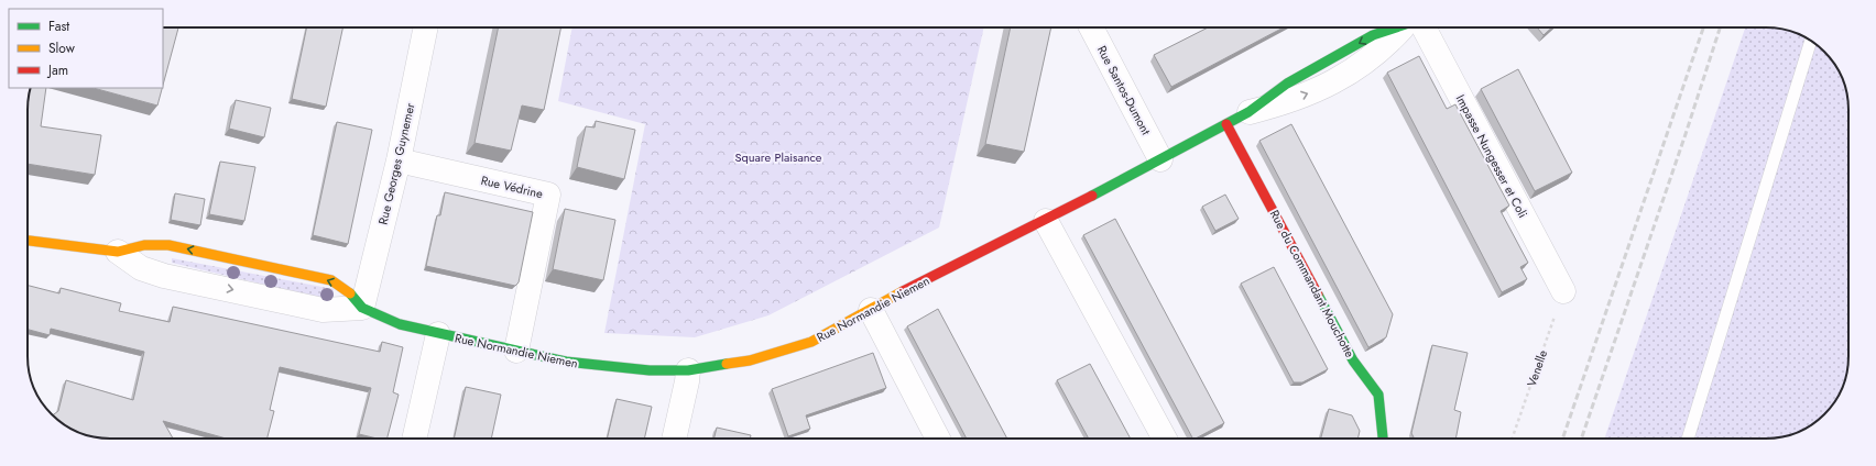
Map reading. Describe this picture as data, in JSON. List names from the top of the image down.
{
  "streets": {
    "street": [
      "Rue Santos-Dumont",
      "Impasse Nungesser et Coli",
      "Rue Georges Guynemer",
      "Rue Védrine",
      "Rue du Commandant Mouchotte",
      "Rue Normandie Niemen"
    ],
    "path": ["Venelle"]
  },
  "crossings": [
    ["Rue Santos-Dumont", "Rue Normandie Niemen"],
    ["Impasse Nungesser et Coli", "Venelle"],
    ["Rue Georges Guynemer", "Rue Védrine"],
    ["Rue Georges Guynemer", "Rue Normandie Niemen"],
    ["Rue Védrine", "Rue Normandie Niemen"],
    ["Rue du Commandant Mouchotte", "Rue Normandie Niemen"]
  ],
  "parks": ["Square Plaisance"],
  "legend": ["Fast", "Slow", "Jam"]
}
